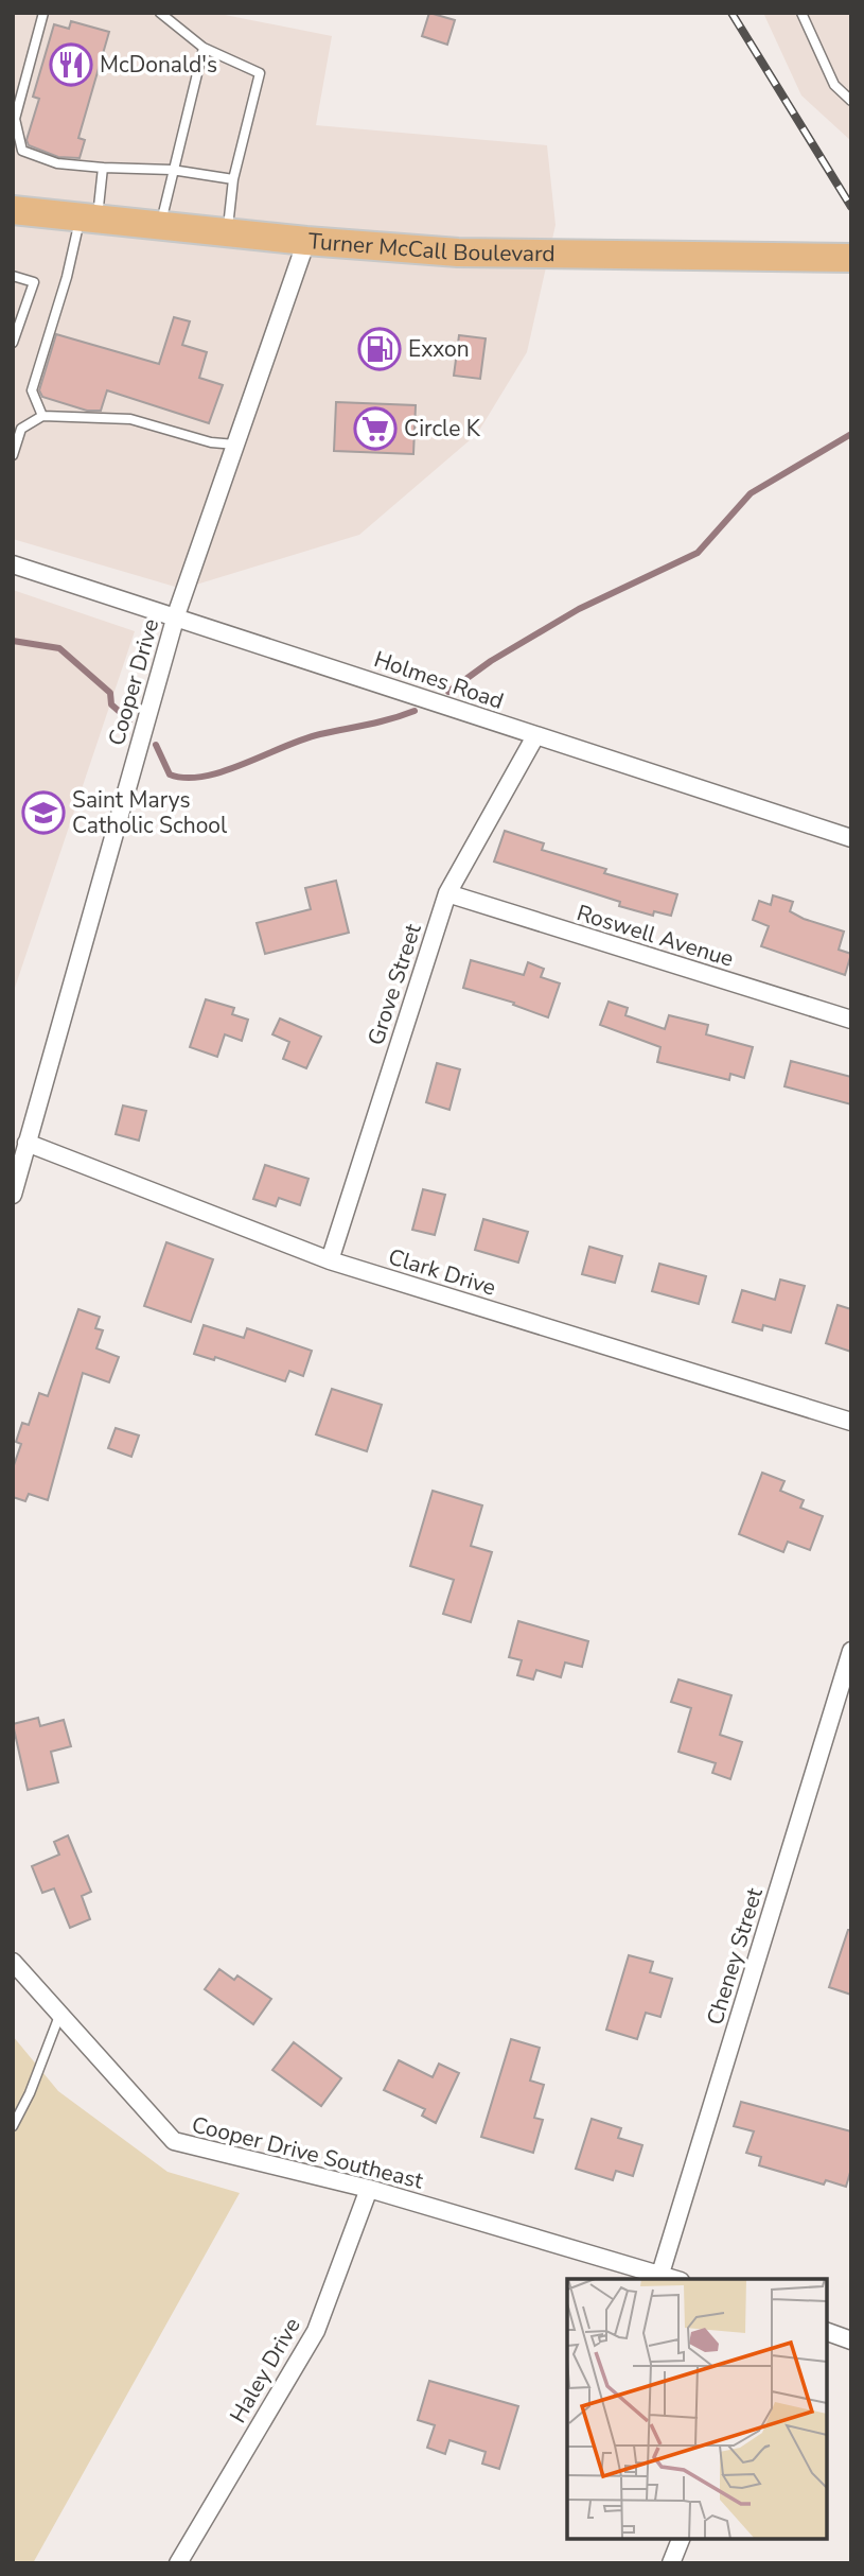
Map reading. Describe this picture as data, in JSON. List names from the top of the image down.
{
  "streets": {
    "main road": ["Turner McCall Boulevard"],
    "street": [
      "Holmes Road",
      "Cooper Drive",
      "Roswell Avenue",
      "Grove Street",
      "Clark Drive",
      "Cheney Street",
      "Cooper Drive Southeast",
      "Haley Drive"
    ]
  },
  "crossings": [
    ["Turner McCall Boulevard", "Cooper Drive"],
    ["Holmes Road", "Cooper Drive"],
    ["Holmes Road", "Grove Street"],
    ["Cooper Drive", "Clark Drive"],
    ["Roswell Avenue", "Grove Street"],
    ["Grove Street", "Clark Drive"],
    ["Cheney Street", "Cooper Drive Southeast"],
    ["Cooper Drive Southeast", "Haley Drive"]
  ],
  "places": {
    "restaurant": ["McDonald's"],
    "fuel station": ["Exxon"],
    "supermarket": ["Circle K"],
    "school or university": ["Saint Marys Catholic School"]
  }
}
